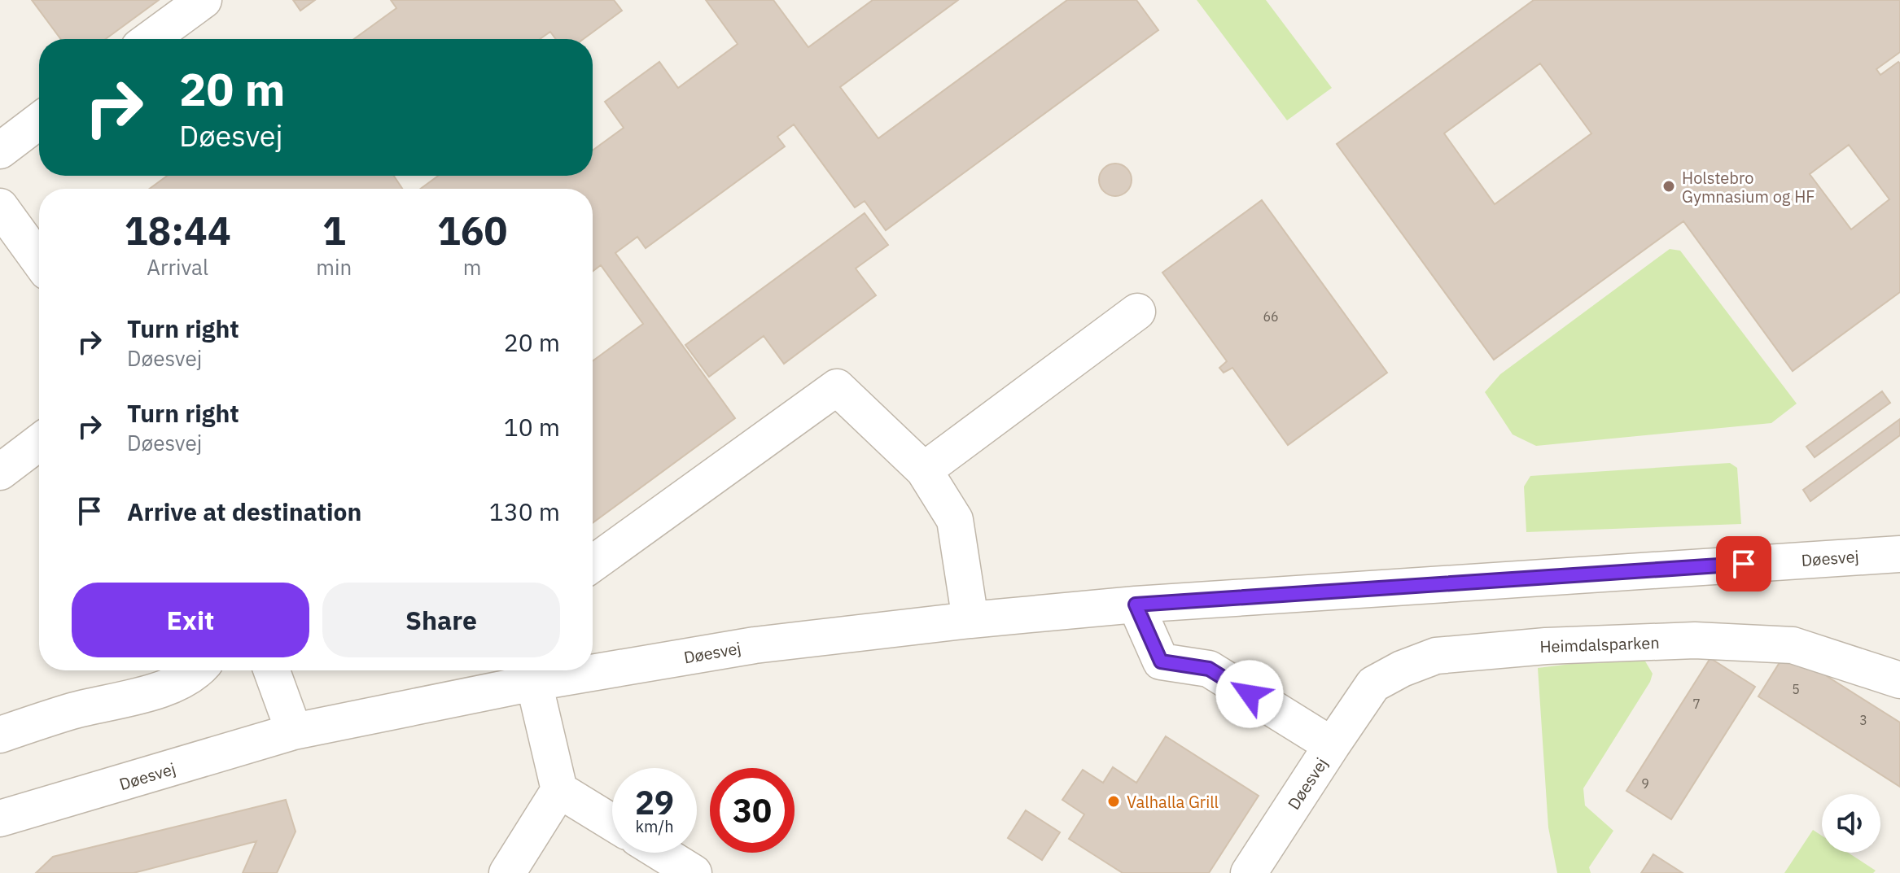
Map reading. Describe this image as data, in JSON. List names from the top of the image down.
{
  "streets": {
    "street": ["Døesvej", "Heimdalsparken"]
  },
  "crossings": [
    ["Døesvej", "Heimdalsparken"]
  ],
  "places": ["Holstebro Gymnasium og HF", "Valhalla Grill"],
  "house_numbers": [
    "66",
    "5",
    "7",
    "3",
    "9"
  ],
  "page": {
    "turn": ["20 m", "Døesvej"],
    "eta": [
      "18:44",
      "Arrival",
      "1",
      "min",
      "160",
      "m"
    ],
    "list": [
      {
        "name": "Turn right",
        "note": "Døesvej",
        "value": "20 m"
      },
      {
        "name": "Turn right",
        "note": "Døesvej",
        "value": "10 m"
      },
      {
        "name": "Arrive at destination",
        "value": "130 m"
      }
    ],
    "buttons": ["Exit", "Share"],
    "speed": "29 km/h",
    "limit": "30"
  }
}
